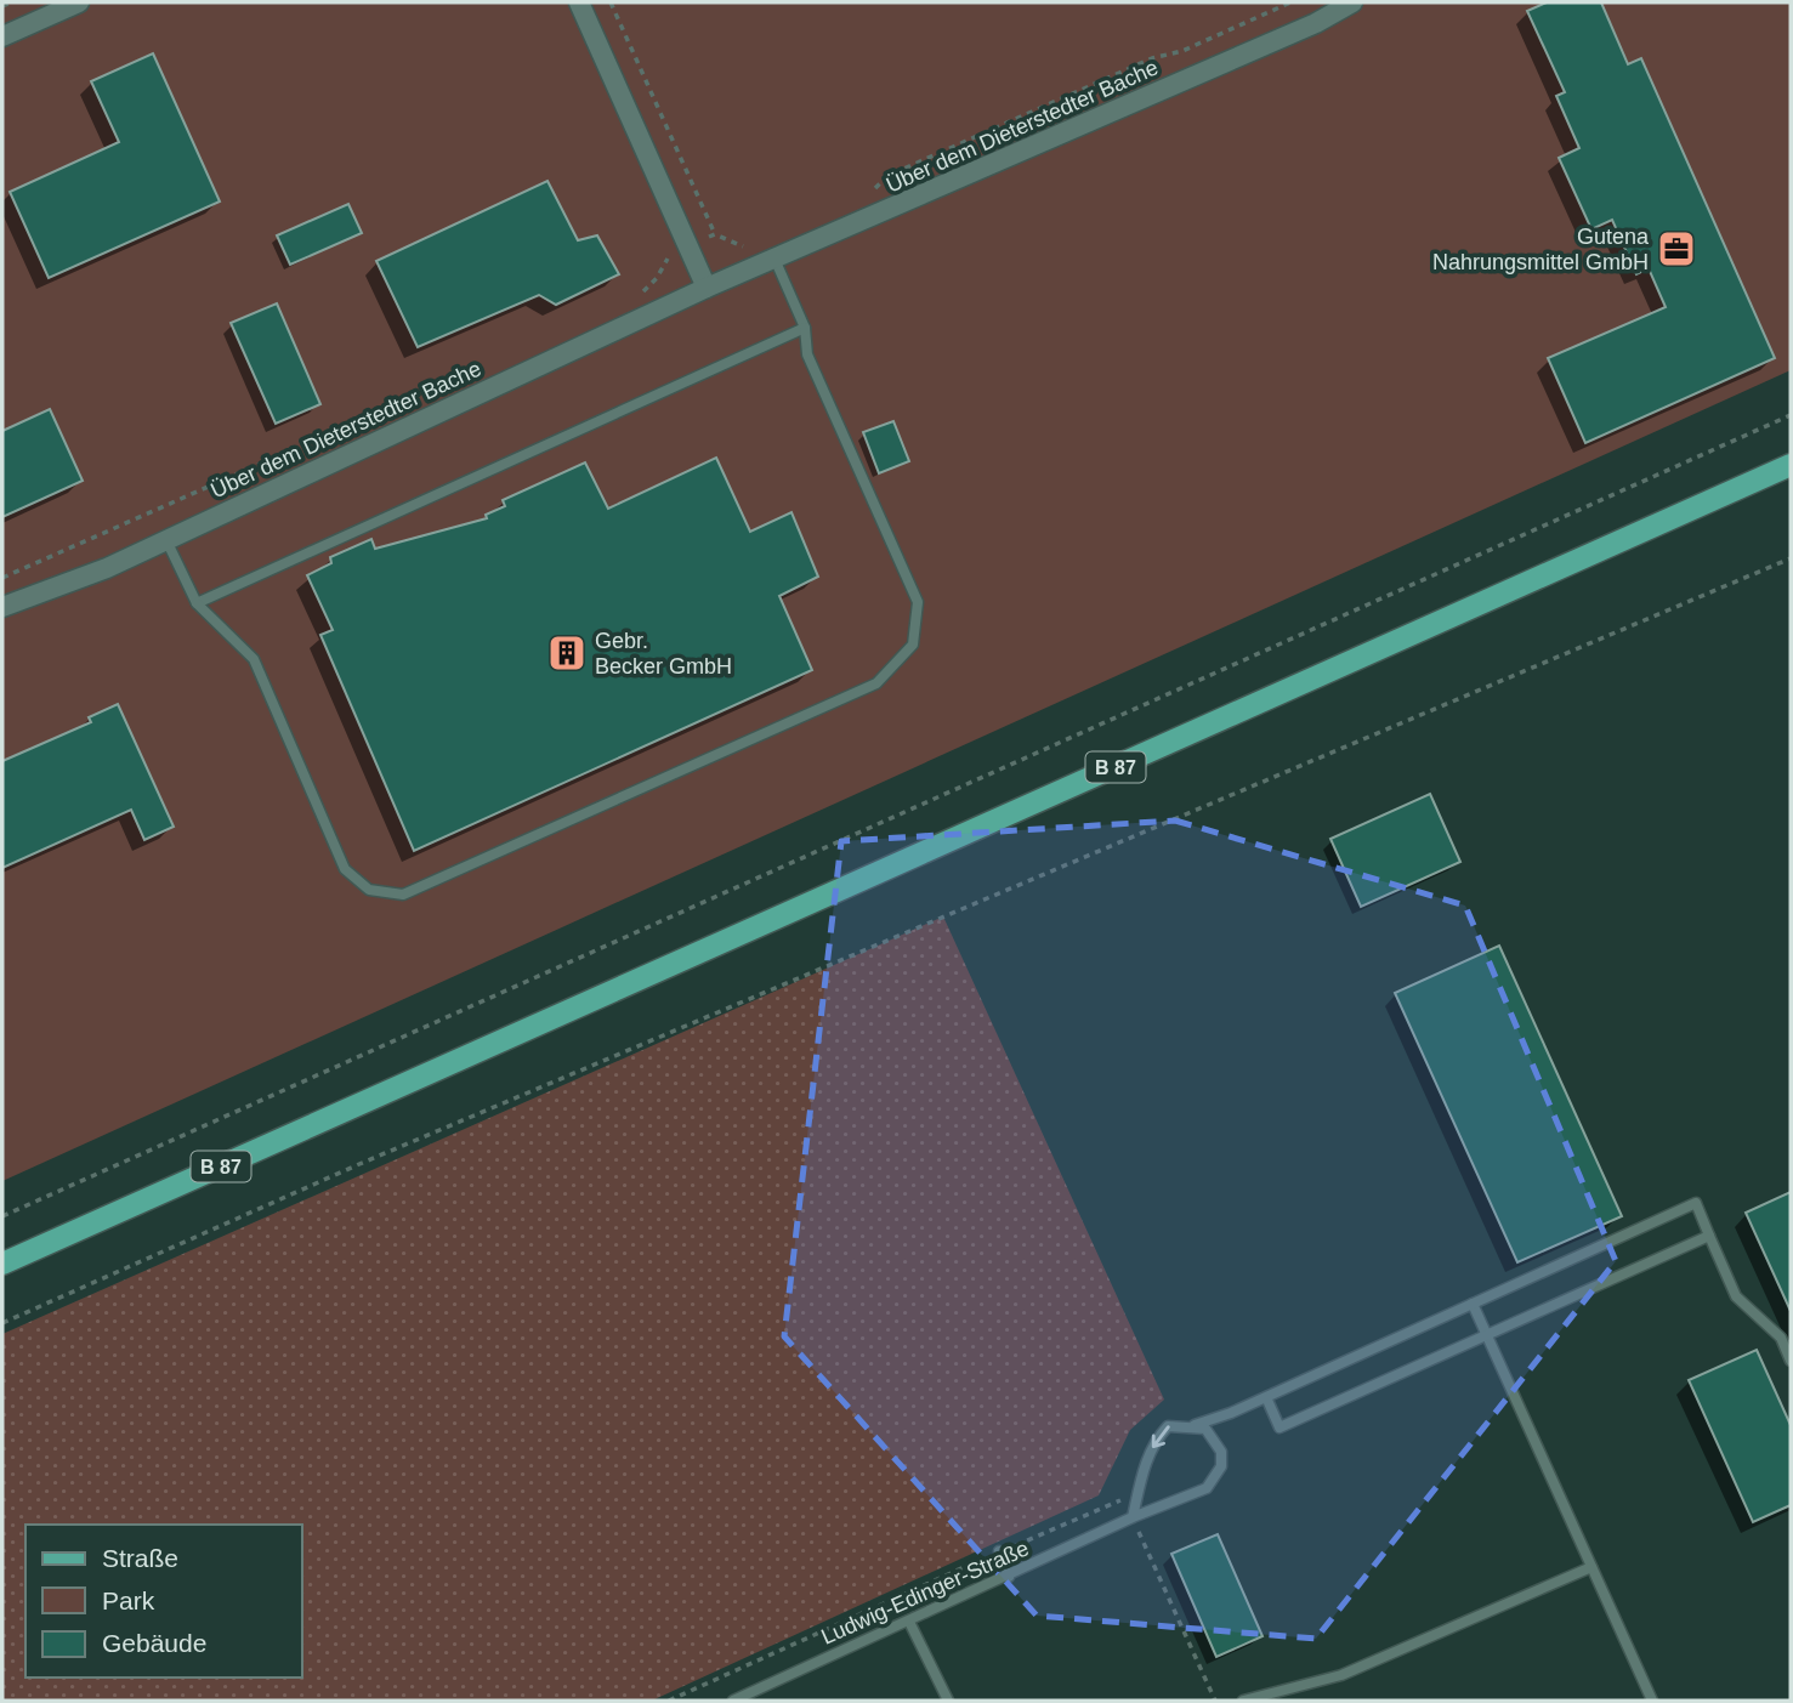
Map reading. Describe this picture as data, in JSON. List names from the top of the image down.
{
  "streets": {
    "main road": ["B 87"],
    "street": ["Über dem Dieterstedter Bache"],
    "lane": ["Ludwig-Edinger-Straße"]
  },
  "places": {
    "office": ["Gutena Nahrungsmittel GmbH"],
    "building": ["Gebr. Becker GmbH"]
  },
  "legend": ["Straße", "Park", "Gebäude"]
}
